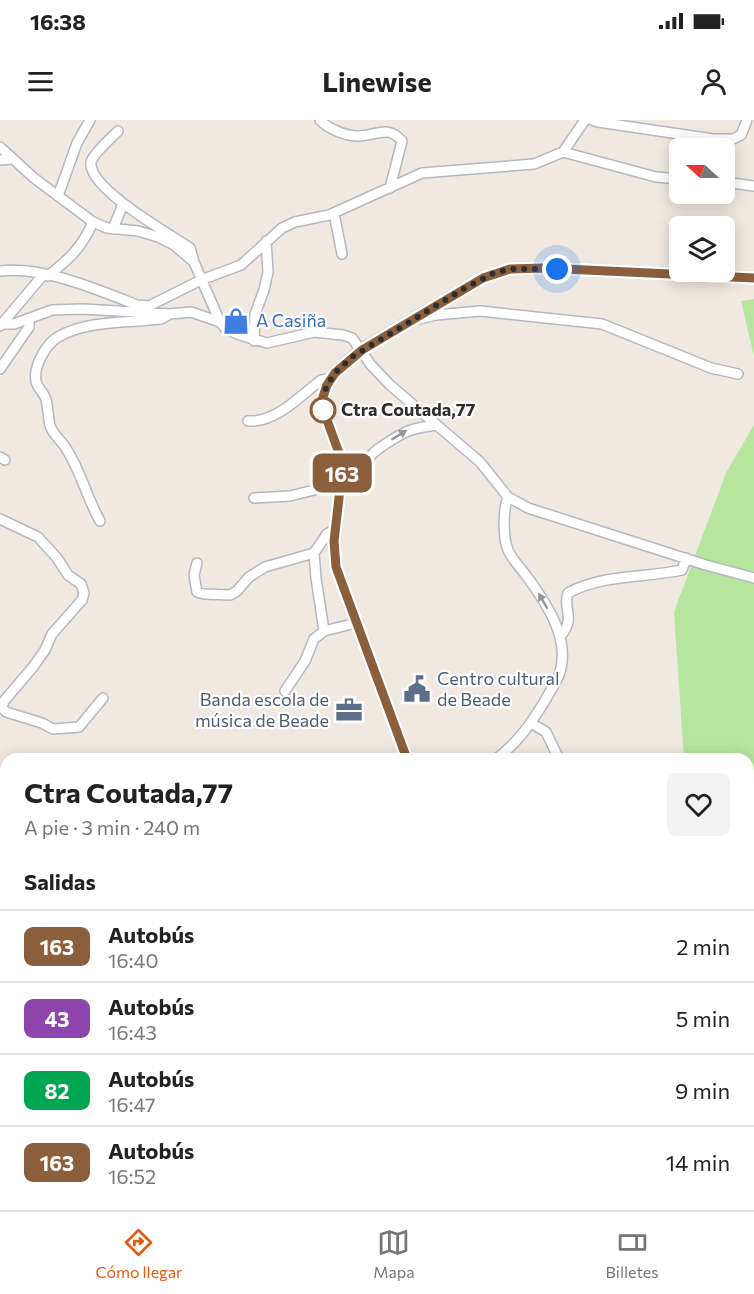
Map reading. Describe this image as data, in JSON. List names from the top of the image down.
{
  "places": {
    "shop": ["A Casiña"],
    "other": ["Ctra Coutada,77"],
    "public building": ["Centro cultural de Beade"],
    "office": ["Banda escola de música de Beade"]
  },
  "lines": ["bus line 163"],
  "north": "left",
  "page": {
    "status": "16:38",
    "header": "Linewise",
    "on_map": "163",
    "heading": [
      ["Ctra Coutada,77", "A pie · 3 min · 240 m"],
      "Salidas"
    ],
    "list": [
      {
        "mark": "163",
        "name": "Autobús",
        "note": "16:40",
        "value": "2 min"
      },
      {
        "mark": "43",
        "name": "Autobús",
        "note": "16:43",
        "value": "5 min"
      },
      {
        "mark": "82",
        "name": "Autobús",
        "note": "16:47",
        "value": "9 min"
      },
      {
        "mark": "163",
        "name": "Autobús",
        "note": "16:52",
        "value": "14 min"
      }
    ],
    "tabs": ["Cómo llegar", "Mapa", "Billetes"]
  }
}
